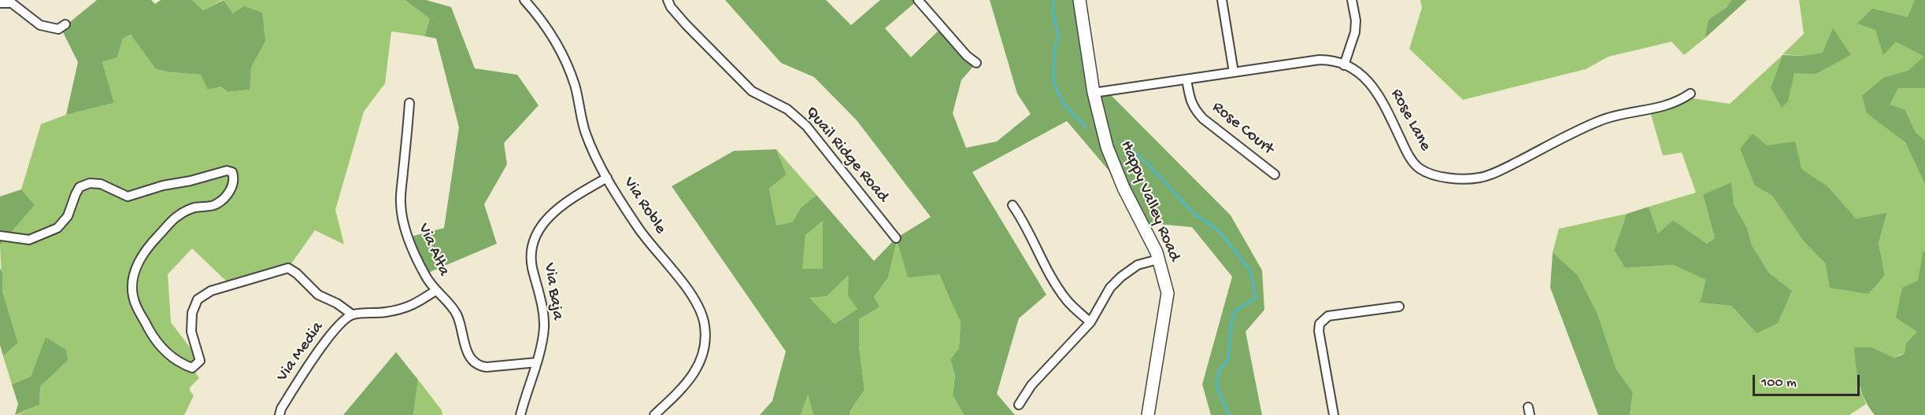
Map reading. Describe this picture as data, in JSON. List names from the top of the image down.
{
  "streets": {
    "street": [
      "Rose Lane",
      "Rose Court",
      "Quail Ridge Road",
      "Happy Valley Road",
      "Via Roble",
      "Via Alta",
      "Via Baja",
      "Via Media"
    ]
  },
  "crossings": [
    ["Rose Lane", "Rose Court"],
    ["Rose Lane", "Happy Valley Road"],
    ["Via Roble", "Via Baja"],
    ["Via Alta", "Via Baja"]
  ],
  "scale_bar": "100 m"
}
